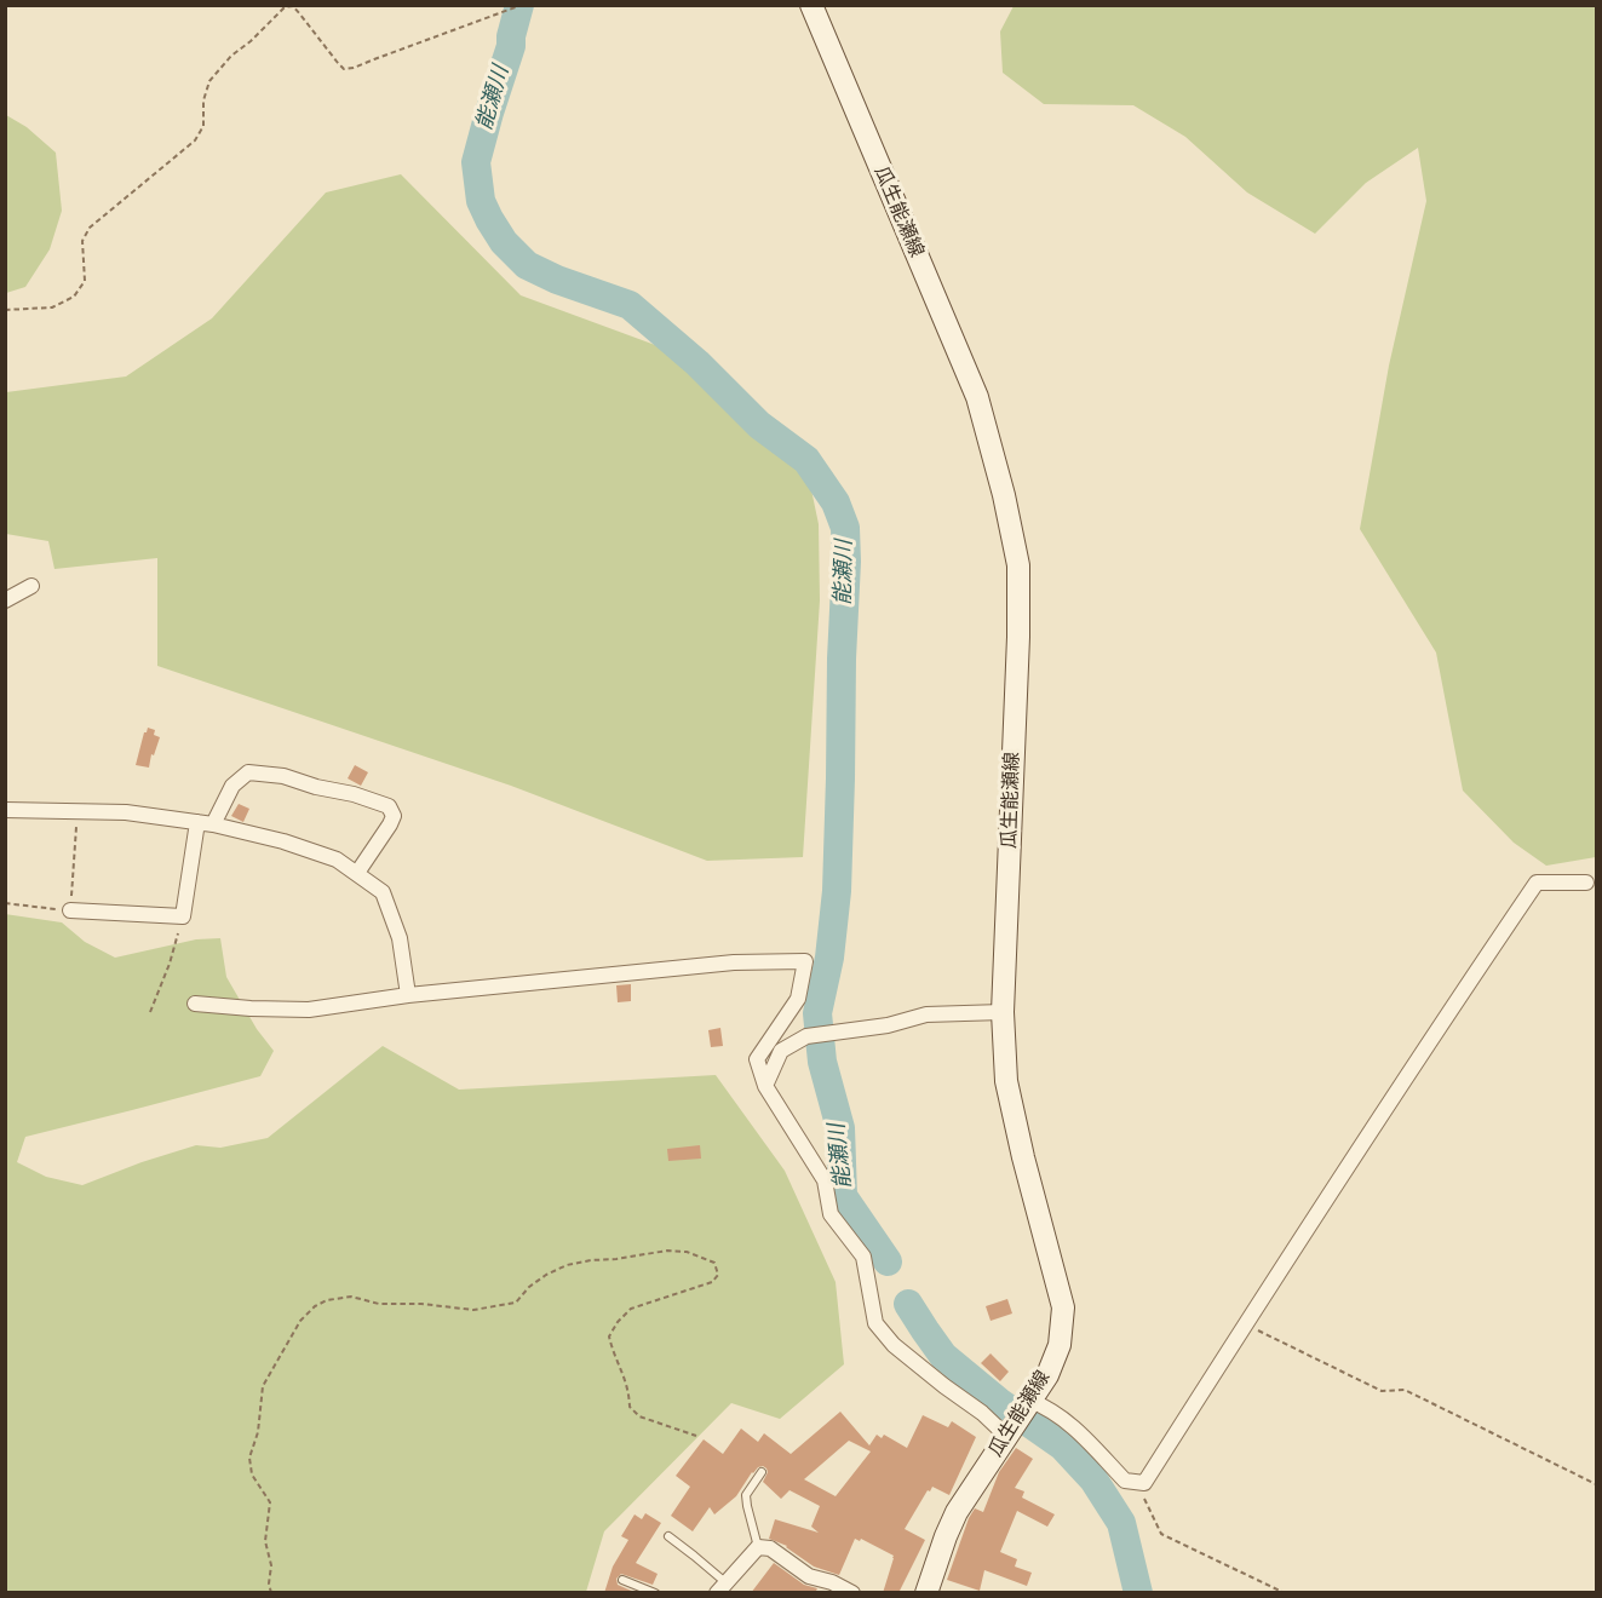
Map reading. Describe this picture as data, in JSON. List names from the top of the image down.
{
  "streets": {
    "main road": ["瓜生能瀬線"]
  },
  "water": ["能瀬川"]
}
